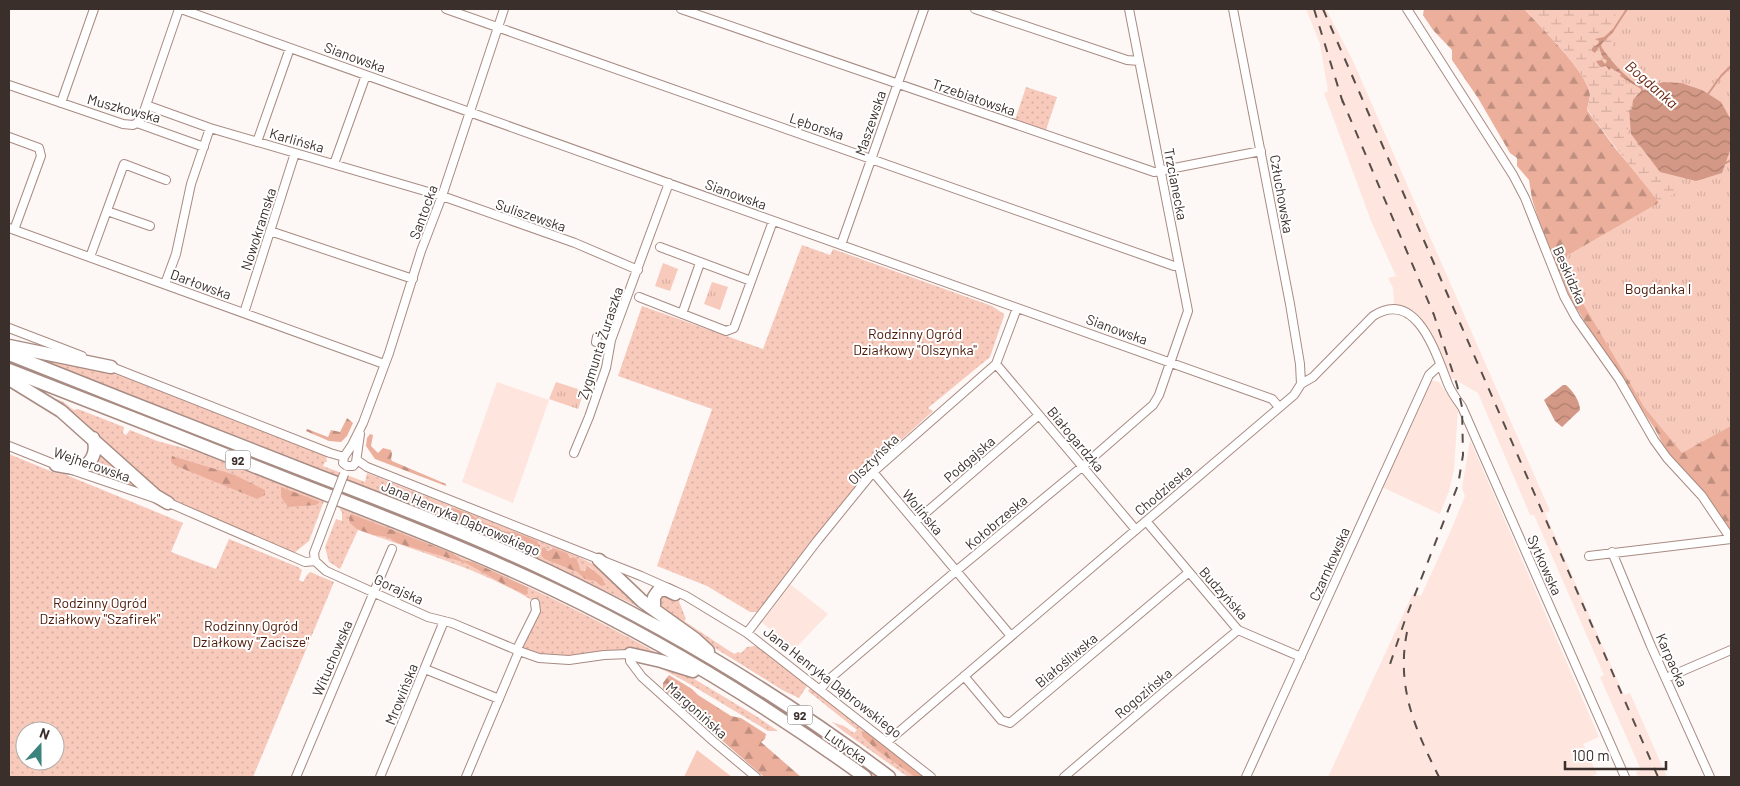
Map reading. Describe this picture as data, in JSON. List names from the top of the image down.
{
  "streets": {
    "main road": ["92", "Jana Henryka Dąbrowskiego", "Lutycka"],
    "street": [
      "Sianowska",
      "Trzebiatowska",
      "Muszkowska",
      "Maszewska",
      "Lęborska",
      "Karlińska",
      "Trzcianecka",
      "Człuchowska",
      "Santocka",
      "Suliszewska",
      "Nowokramska",
      "Beskidzka",
      "Darłowska",
      "Zygmunta Żuraszka",
      "Białogardzka",
      "Olsztyńska",
      "Podgajska",
      "Wejherowska",
      "Chodzieska",
      "Wolińska",
      "Kołobrzeska",
      "Czarnkowska",
      "Sytkowska",
      "Gorajska",
      "Budzyńska",
      "Wituchowska",
      "Białośliwska",
      "Karpacka",
      "Rogozińska",
      "Mrowińska",
      "Margonińska"
    ]
  },
  "crossings": [
    ["Sianowska", "Maszewska"],
    ["Sianowska", "Trzcianecka"],
    ["Sianowska", "Santocka"],
    ["Sianowska", "Zygmunta Żuraszka"],
    ["Sianowska", "Olsztyńska"],
    ["Sianowska", "Chodzieska"],
    ["Sianowska", "Kołobrzeska"],
    ["Trzebiatowska", "Maszewska"],
    ["Trzebiatowska", "Trzcianecka"],
    ["Trzebiatowska", "Człuchowska"],
    ["Maszewska", "Lęborska"],
    ["Lęborska", "Trzcianecka"],
    ["Lęborska", "Santocka"],
    ["Karlińska", "Santocka"],
    ["Karlińska", "Suliszewska"],
    ["Karlińska", "Nowokramska"],
    ["Trzcianecka", "Kołobrzeska"],
    ["Człuchowska", "Chodzieska"],
    ["Santocka", "Suliszewska"],
    ["Santocka", "Darłowska"],
    ["Santocka", "Jana Henryka Dąbrowskiego"],
    ["Suliszewska", "Zygmunta Żuraszka"],
    ["Nowokramska", "Darłowska"],
    ["Białogardzka", "Olsztyńska"],
    ["Białogardzka", "Podgajska"],
    ["Białogardzka", "Chodzieska"],
    ["Białogardzka", "Kołobrzeska"],
    ["Olsztyńska", "Wolińska"],
    ["Olsztyńska", "Jana Henryka Dąbrowskiego"],
    ["Podgajska", "Wolińska"],
    ["Wejherowska", "Gorajska"],
    ["Chodzieska", "Wolińska"],
    ["Chodzieska", "Jana Henryka Dąbrowskiego"],
    ["Chodzieska", "Czarnkowska"],
    ["Chodzieska", "Sytkowska"],
    ["Chodzieska", "Budzyńska"],
    ["Chodzieska", "Białośliwska"],
    ["Wolińska", "Kołobrzeska"],
    ["Jana Henryka Dąbrowskiego", "Kołobrzeska"],
    ["Jana Henryka Dąbrowskiego", "Lutycka"],
    ["Czarnkowska", "Sytkowska"],
    ["Czarnkowska", "Budzyńska"],
    ["Gorajska", "Wituchowska"],
    ["Gorajska", "Mrowińska"],
    ["Gorajska", "Margonińska"],
    ["Budzyńska", "Białośliwska"],
    ["Budzyńska", "Rogozińska"]
  ],
  "water": ["Bogdanka"],
  "parks": [
    "Bogdanka I",
    "Rodzinny Ogród Działkowy \"Olszynka\"",
    "Rodzinny Ogród Działkowy \"Szafirek\"",
    "Rodzinny Ogród Działkowy \"Zacisze\""
  ],
  "scale_bar": "100 m",
  "north": "top"
}
